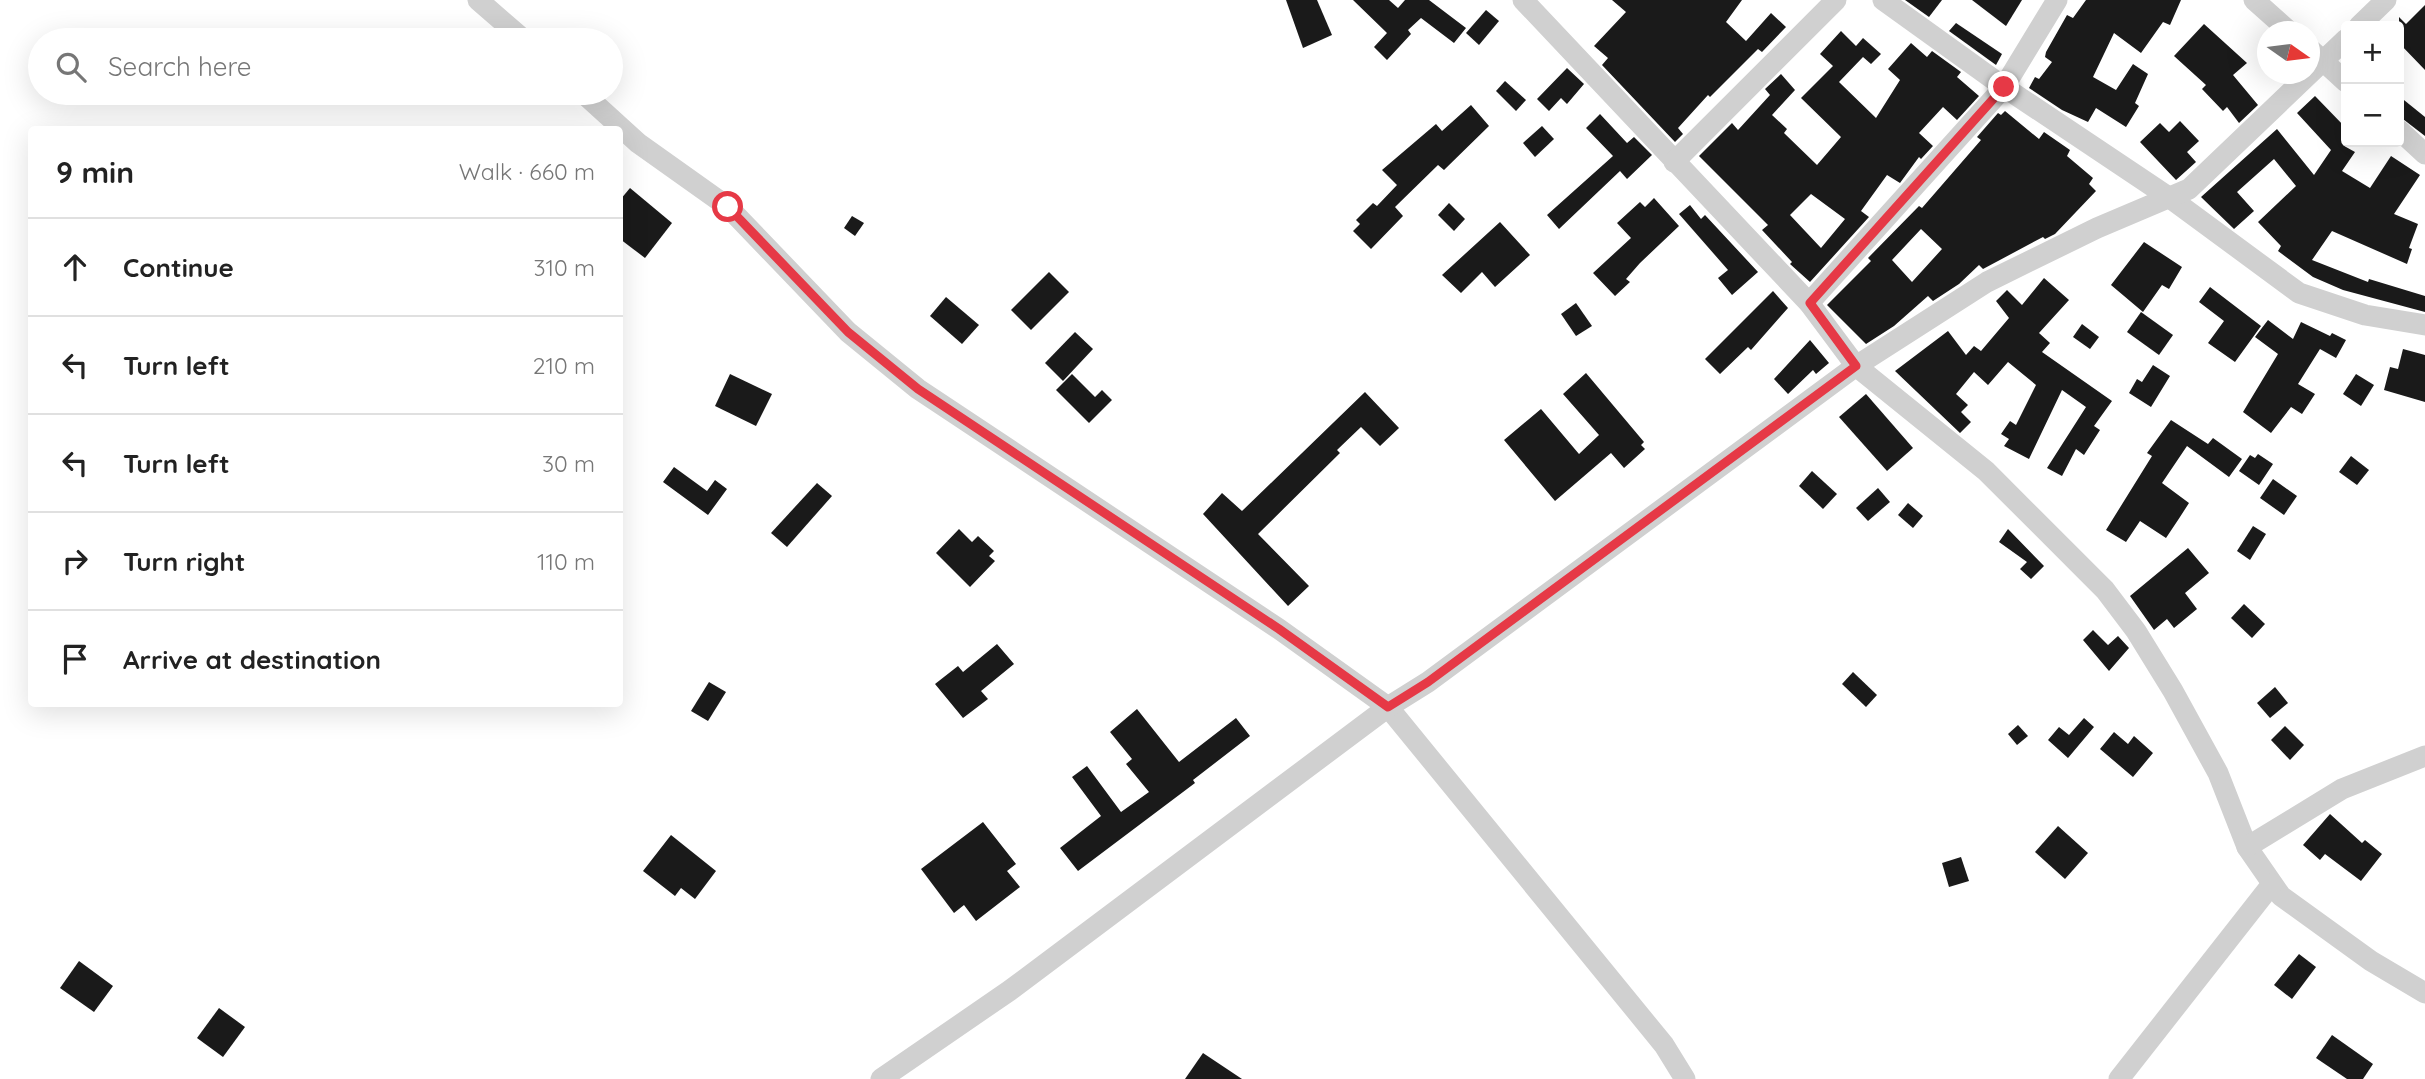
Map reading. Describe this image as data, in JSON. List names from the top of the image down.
{
  "north": "right",
  "page": {
    "map_buttons": ["+", "−"],
    "search": "Search here",
    "heading": ["9 min", "Walk · 660 m"],
    "list": [
      ["Continue", "310 m"],
      ["Turn left", "210 m"],
      ["Turn left", "30 m"],
      ["Turn right", "110 m"],
      "Arrive at destination"
    ]
  }
}
